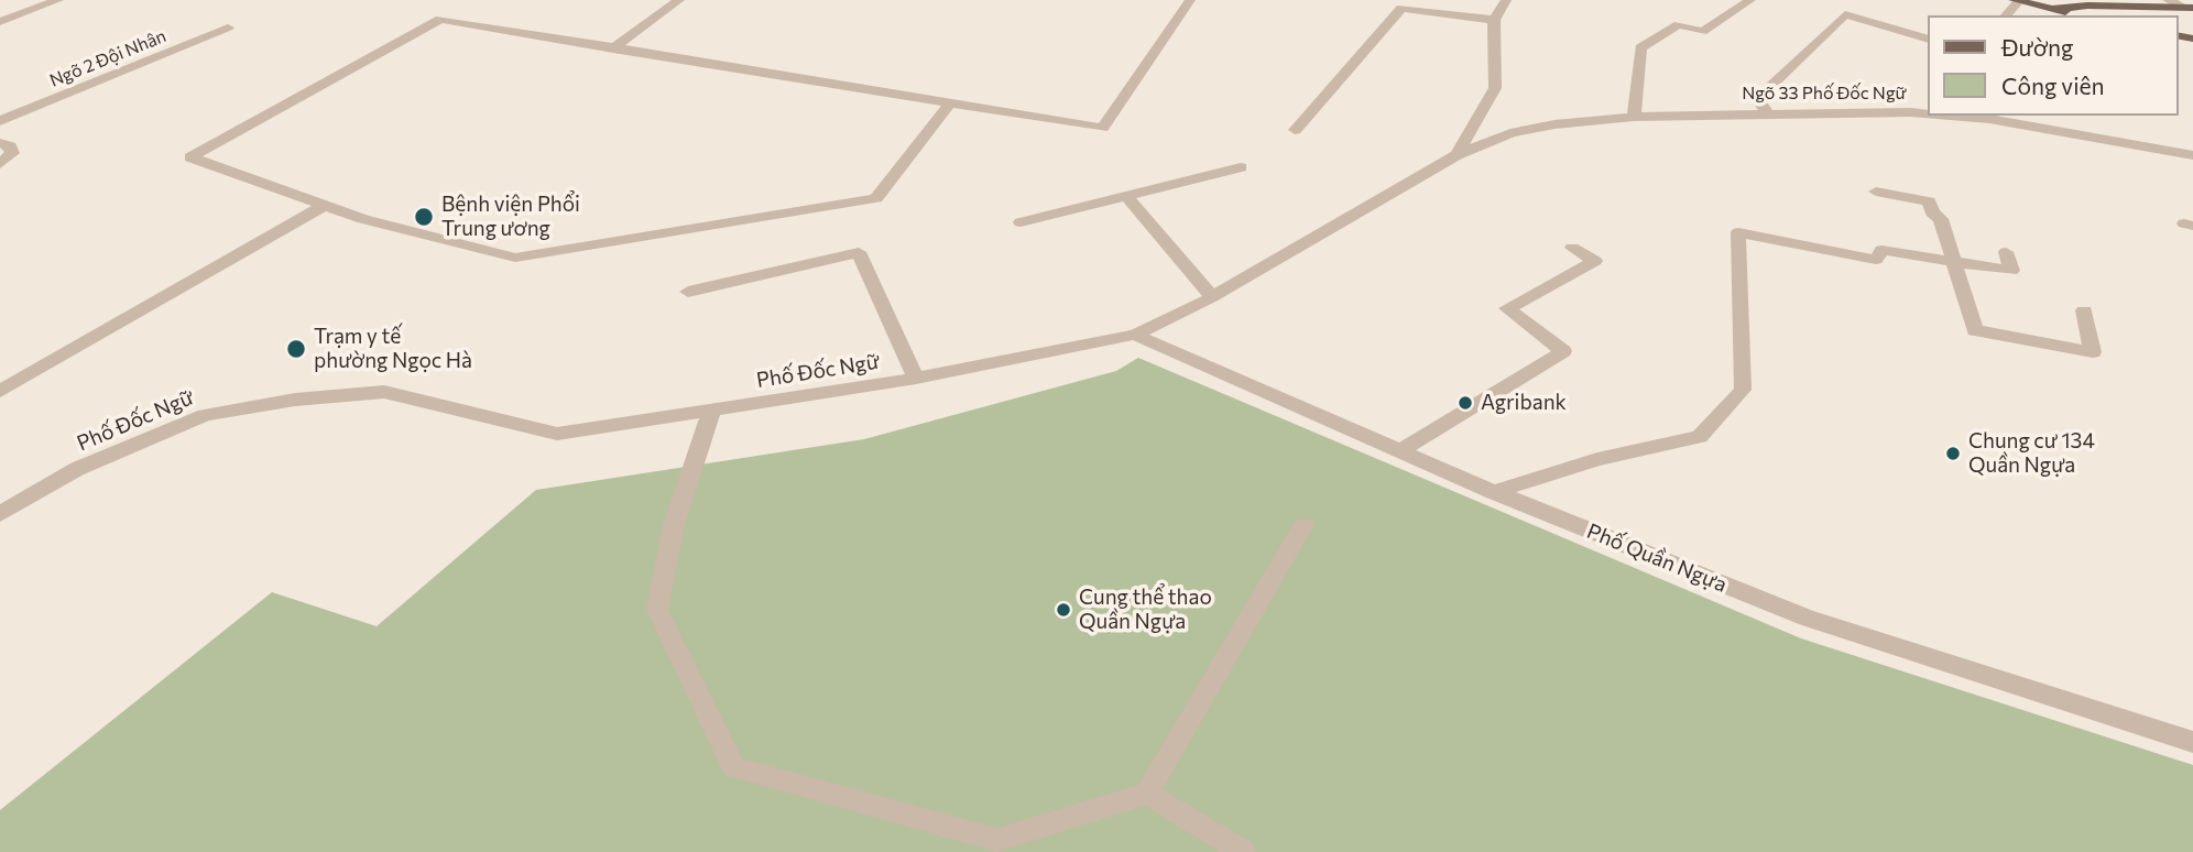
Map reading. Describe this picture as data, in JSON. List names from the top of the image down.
{
  "streets": {
    "street": [
      "Ngõ 2 Đội Nhân",
      "Ngõ 33 Phố Đốc Ngữ",
      "Phố Đốc Ngữ",
      "Phố Quần Ngựa"
    ]
  },
  "crossings": [
    ["Ngõ 33 Phố Đốc Ngữ", "Phố Đốc Ngữ"],
    ["Phố Đốc Ngữ", "Phố Quần Ngựa"]
  ],
  "places": [
    "Bệnh viện Phổi Trung ương",
    "Trạm y tế phường Ngọc Hà",
    "Agribank",
    "Chung cư 134 Quần Ngựa",
    "Cung thể thao Quần Ngựa"
  ],
  "legend": ["Đường", "Công viên"]
}
